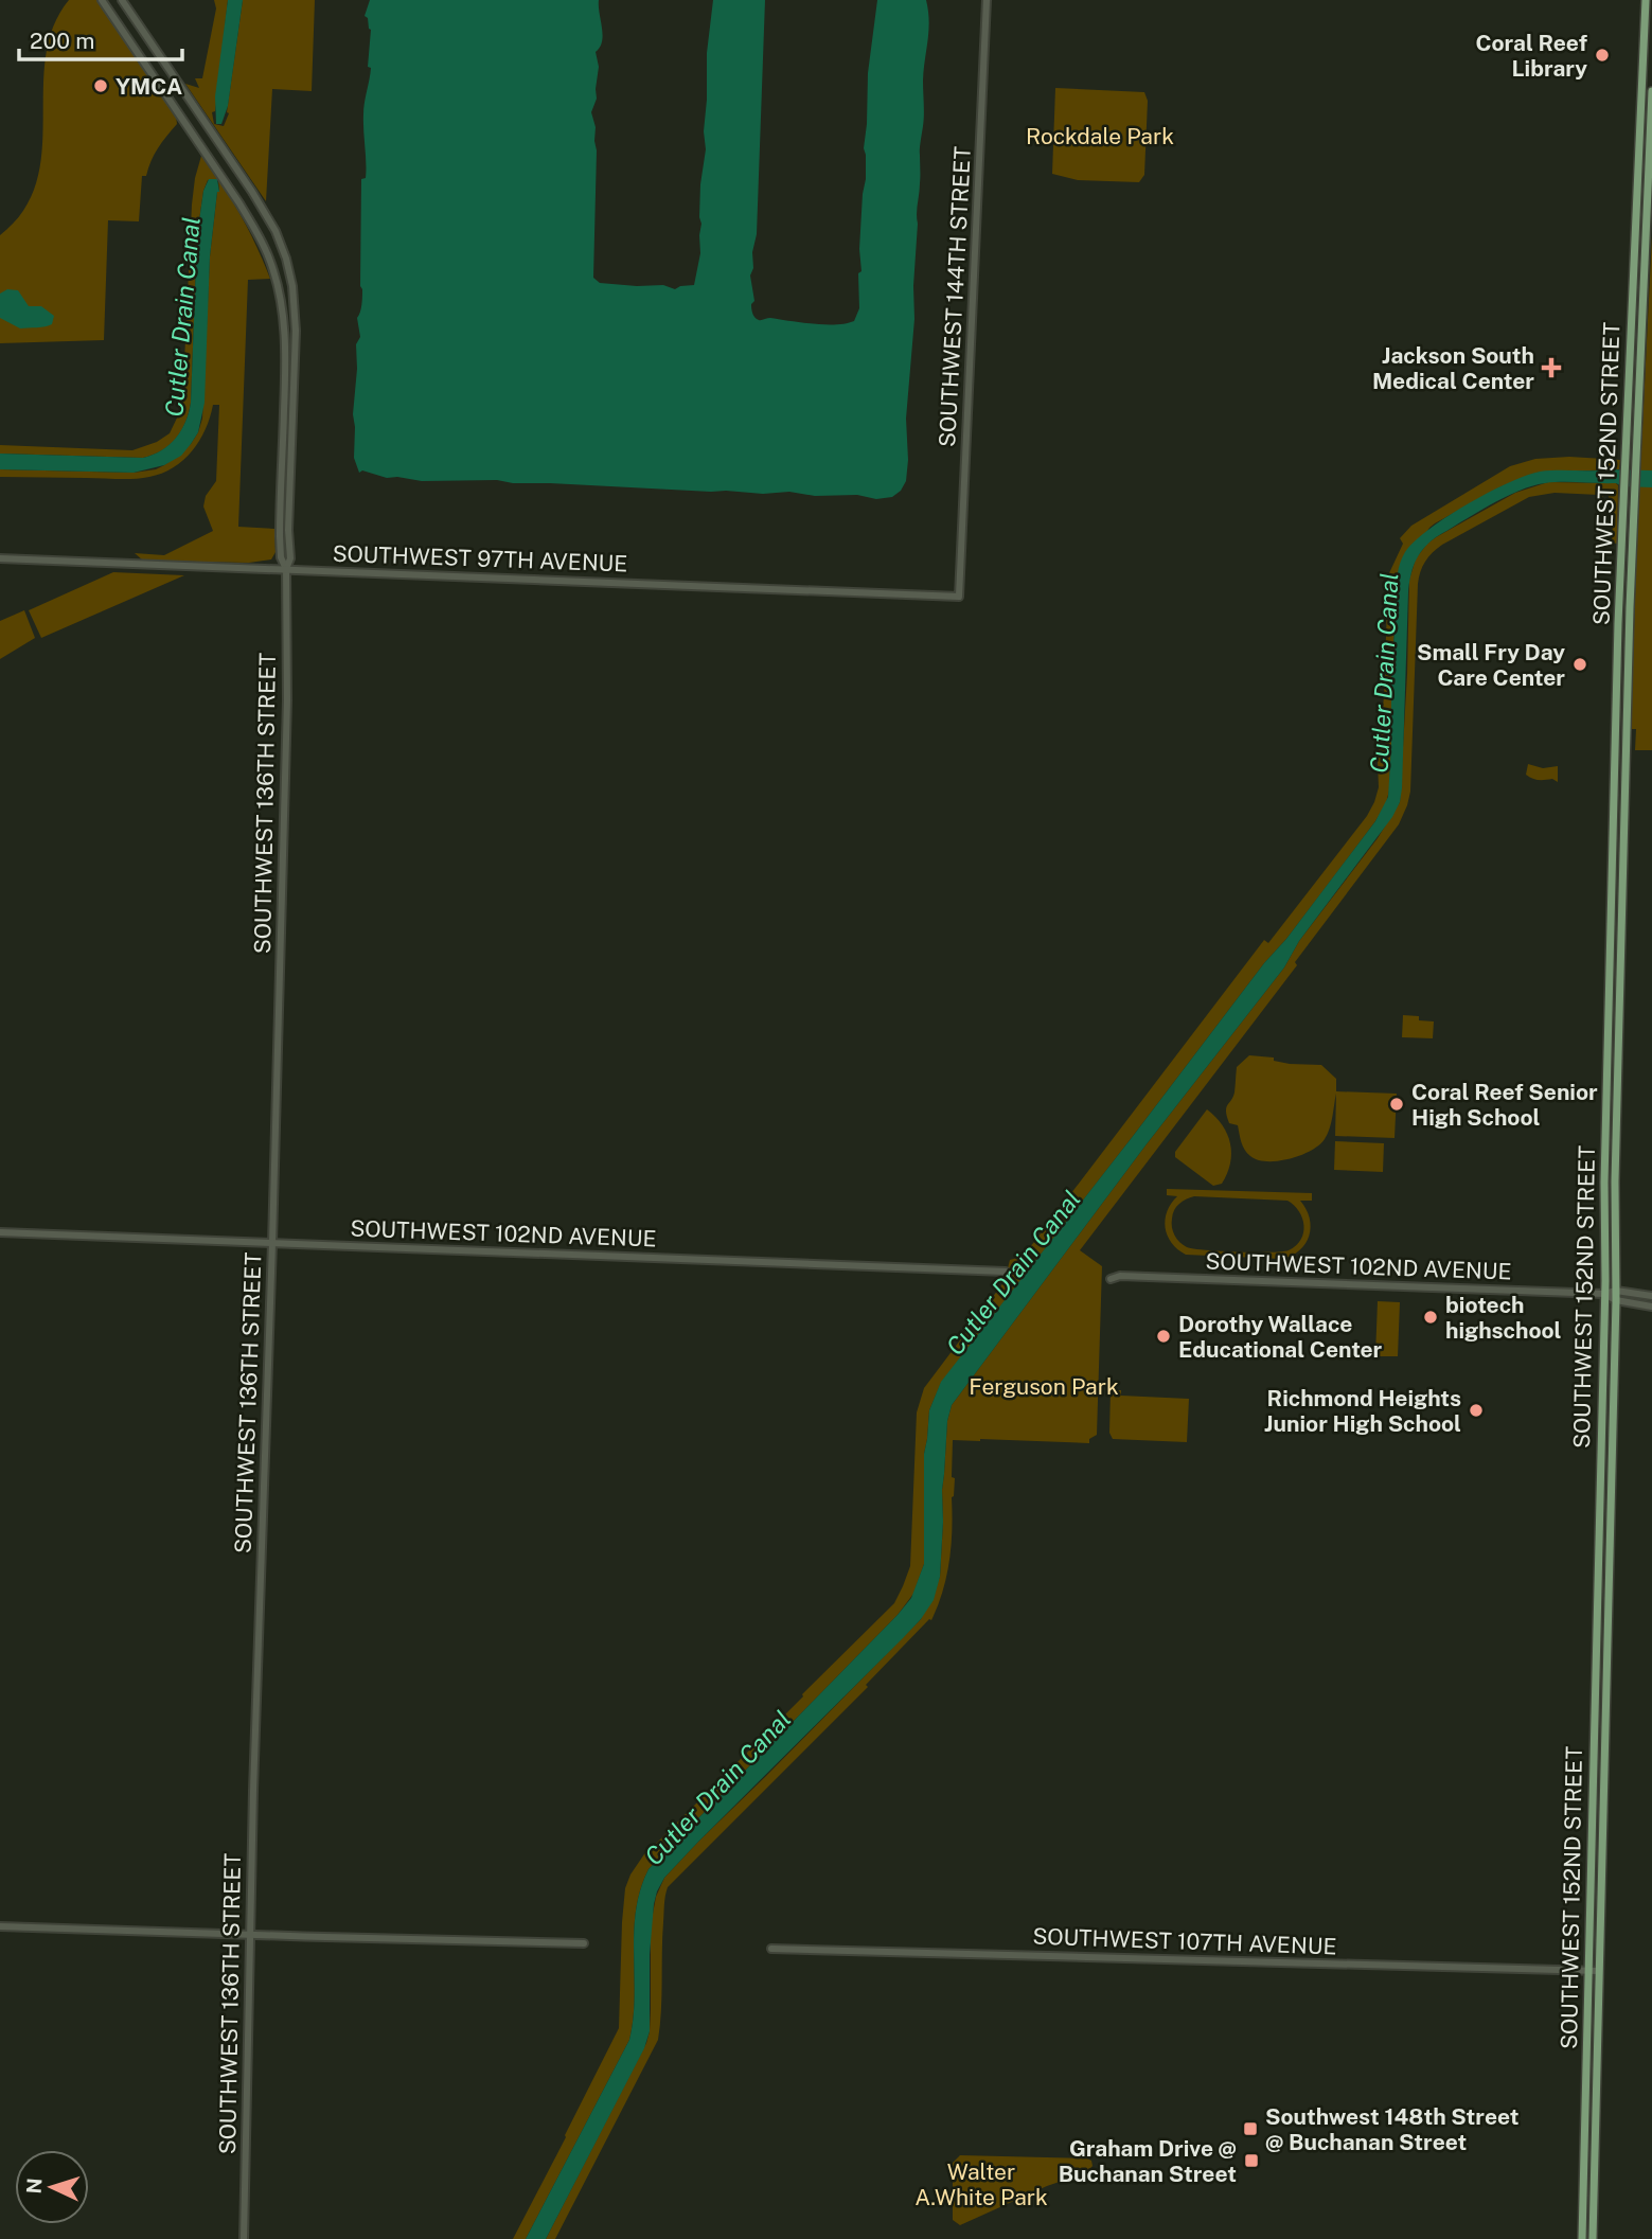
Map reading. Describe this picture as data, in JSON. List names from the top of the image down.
{
  "streets": {
    "main road": ["SOUTHWEST 152ND STREET"],
    "street": [
      "SOUTHWEST 144TH STREET",
      "SOUTHWEST 97TH AVENUE",
      "SOUTHWEST 136TH STREET",
      "SOUTHWEST 102ND AVENUE",
      "SOUTHWEST 107TH AVENUE"
    ]
  },
  "crossings": [
    ["SOUTHWEST 144TH STREET", "SOUTHWEST 97TH AVENUE"],
    ["SOUTHWEST 152ND STREET", "SOUTHWEST 102ND AVENUE"],
    ["SOUTHWEST 152ND STREET", "SOUTHWEST 107TH AVENUE"],
    ["SOUTHWEST 97TH AVENUE", "SOUTHWEST 136TH STREET"],
    ["SOUTHWEST 136TH STREET", "SOUTHWEST 102ND AVENUE"]
  ],
  "water": ["Cutler Drain Canal"],
  "parks": ["Rockdale Park", "Ferguson Park", "Walter A.White Park"],
  "places": {
    "other": [
      "Coral Reef Library",
      "YMCA",
      "Small Fry Day Care Center",
      "Coral Reef Senior High School",
      "biotech highschool",
      "Dorothy Wallace Educational Center",
      "Richmond Heights Junior High School"
    ],
    "health": ["Jackson South Medical Center"],
    "transit": ["Southwest 148th Street @ Buchanan Street", "Graham Drive @ Buchanan Street"]
  },
  "scale_bar": "200 m",
  "north": "left"
}
